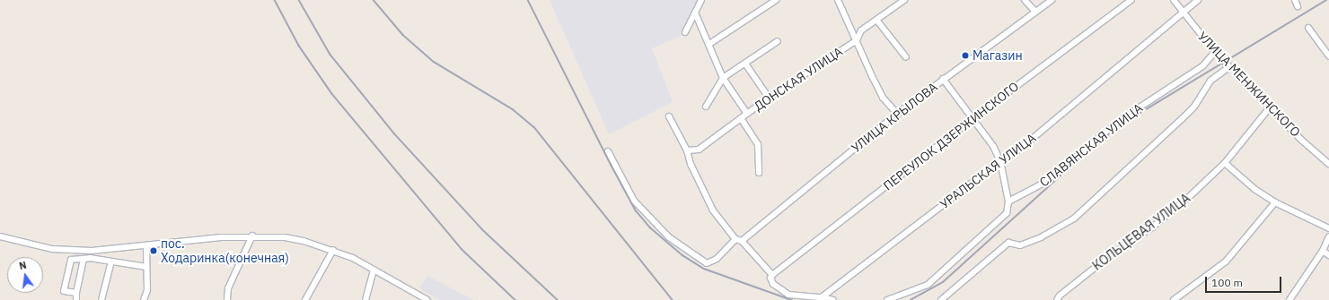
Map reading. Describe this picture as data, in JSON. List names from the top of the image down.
{
  "streets": {
    "street": [
      "ДОНСКАЯ УЛИЦА",
      "УЛИЦА МЕНЖИНСКОГО",
      "УЛИЦА КРЫЛОВА",
      "ПЕРЕУЛОК ДЗЕРЖИНСКОГО",
      "СЛАВЯНСКАЯ УЛИЦА",
      "УРАЛЬСКАЯ УЛИЦА",
      "КОЛЬЦЕВАЯ УЛИЦА"
    ]
  },
  "crossings": [
    ["УЛИЦА МЕНЖИНСКОГО", "СЛАВЯНСКАЯ УЛИЦА"],
    ["УЛИЦА МЕНЖИНСКОГО", "УРАЛЬСКАЯ УЛИЦА"],
    ["УЛИЦА МЕНЖИНСКОГО", "КОЛЬЦЕВАЯ УЛИЦА"]
  ],
  "places": ["Магазин", "пос. Ходаринка(конечная)"],
  "scale_bar": "100 m",
  "north": "top"
}
